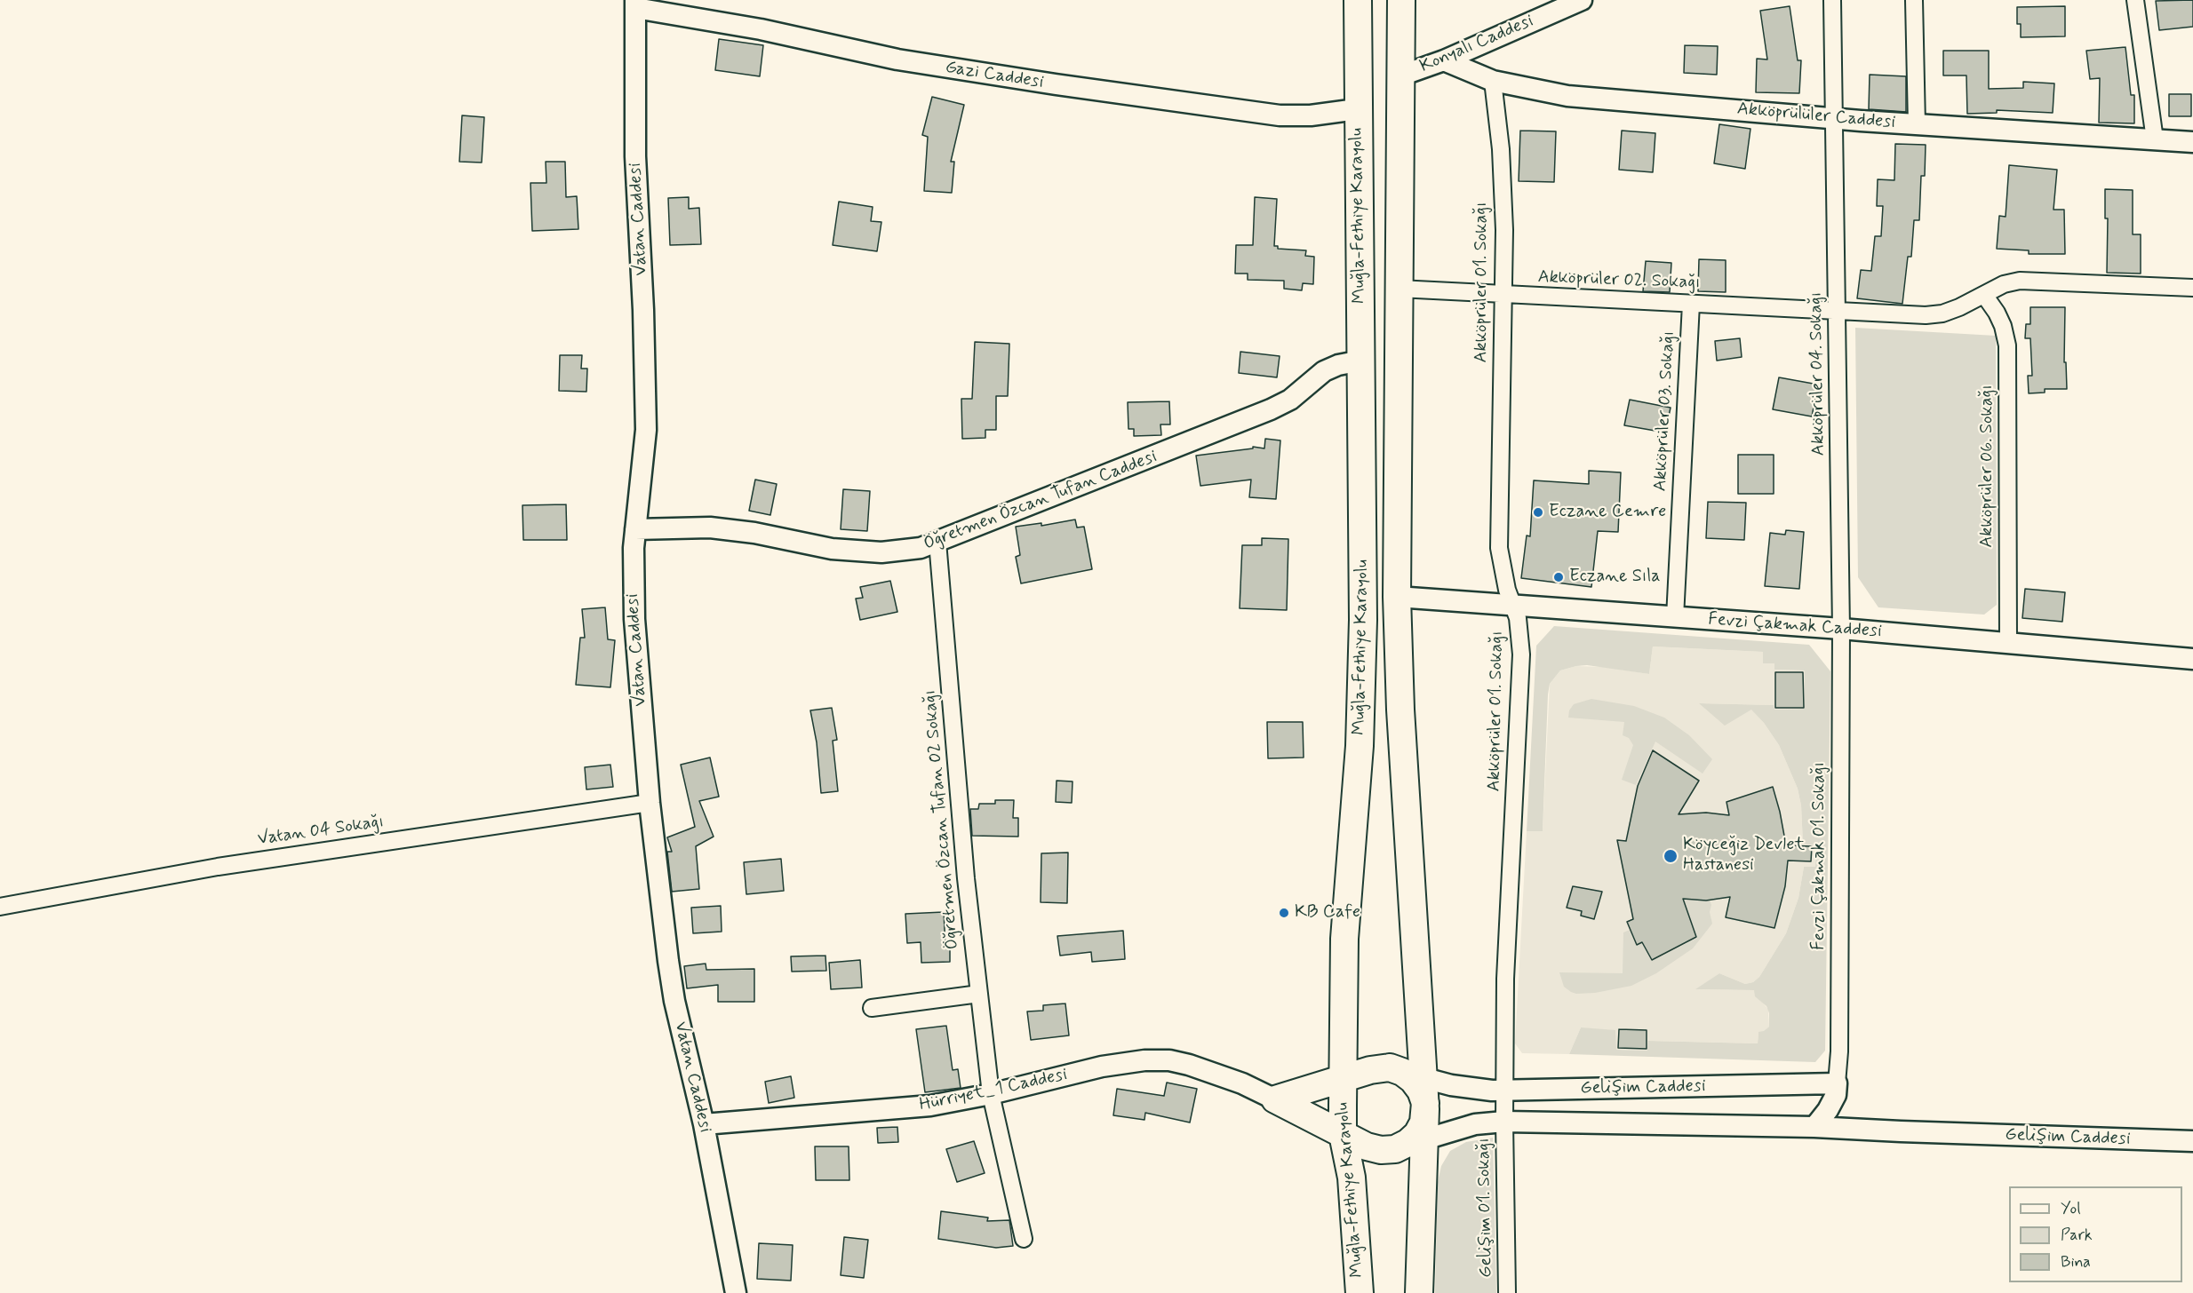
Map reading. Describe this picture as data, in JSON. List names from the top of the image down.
{
  "streets": {
    "highway": ["Muğla-Fethiye Karayolu"],
    "street": [
      "Konyalı Caddesi",
      "Gazi Caddesi",
      "Akköprülüler Caddesi",
      "Vatan Caddesi",
      "Akköprüler 02. Sokağı",
      "Akköprüler 01. Sokağı",
      "Akköprüler 04. Sokağı",
      "Akköprüler 03. Sokağı",
      "Akköprüler 06. Sokağı",
      "Öğretmen Özcan Tufan Caddesi",
      "Fevzi Çakmak Caddesi",
      "Öğretmen Özcan Tufan 02 Sokağı",
      "Vatan 04 Sokağı",
      "Fevzi Çakmak 01. Sokağı",
      "Gelişim Caddesi",
      "Hürriyet_1 Caddesi",
      "Gelişim 01. Sokağı"
    ]
  },
  "crossings": [
    ["Konyalı Caddesi", "Akköprülüler Caddesi"],
    ["Konyalı Caddesi", "Muğla-Fethiye Karayolu"],
    ["Gazi Caddesi", "Muğla-Fethiye Karayolu"],
    ["Gazi Caddesi", "Vatan Caddesi"],
    ["Akköprülüler Caddesi", "Akköprüler 01. Sokağı"],
    ["Akköprülüler Caddesi", "Akköprüler 04. Sokağı"],
    ["Muğla-Fethiye Karayolu", "Akköprüler 02. Sokağı"],
    ["Muğla-Fethiye Karayolu", "Öğretmen Özcan Tufan Caddesi"],
    ["Muğla-Fethiye Karayolu", "Fevzi Çakmak Caddesi"],
    ["Muğla-Fethiye Karayolu", "Gelişim Caddesi"],
    ["Vatan Caddesi", "Öğretmen Özcan Tufan Caddesi"],
    ["Vatan Caddesi", "Vatan 04 Sokağı"],
    ["Vatan Caddesi", "Hürriyet_1 Caddesi"],
    ["Akköprüler 02. Sokağı", "Akköprüler 01. Sokağı"],
    ["Akköprüler 02. Sokağı", "Akköprüler 04. Sokağı"],
    ["Akköprüler 02. Sokağı", "Akköprüler 03. Sokağı"],
    ["Akköprüler 02. Sokağı", "Akköprüler 06. Sokağı"],
    ["Akköprüler 01. Sokağı", "Fevzi Çakmak Caddesi"],
    ["Akköprüler 01. Sokağı", "Gelişim Caddesi"],
    ["Akköprüler 01. Sokağı", "Gelişim 01. Sokağı"],
    ["Akköprüler 04. Sokağı", "Fevzi Çakmak Caddesi"],
    ["Akköprüler 04. Sokağı", "Fevzi Çakmak 01. Sokağı"],
    ["Akköprüler 03. Sokağı", "Fevzi Çakmak Caddesi"],
    ["Akköprüler 06. Sokağı", "Fevzi Çakmak Caddesi"],
    ["Öğretmen Özcan Tufan Caddesi", "Öğretmen Özcan Tufan 02 Sokağı"],
    ["Fevzi Çakmak Caddesi", "Fevzi Çakmak 01. Sokağı"],
    ["Öğretmen Özcan Tufan 02 Sokağı", "Hürriyet_1 Caddesi"],
    ["Fevzi Çakmak 01. Sokağı", "Gelişim Caddesi"],
    ["Gelişim Caddesi", "Gelişim 01. Sokağı"]
  ],
  "places": [
    "Eczane Cemre",
    "Eczane Sıla",
    "Köyceğiz Devlet Hastanesi",
    "KB Cafe"
  ],
  "legend": ["Yol", "Park", "Bina"]
}
